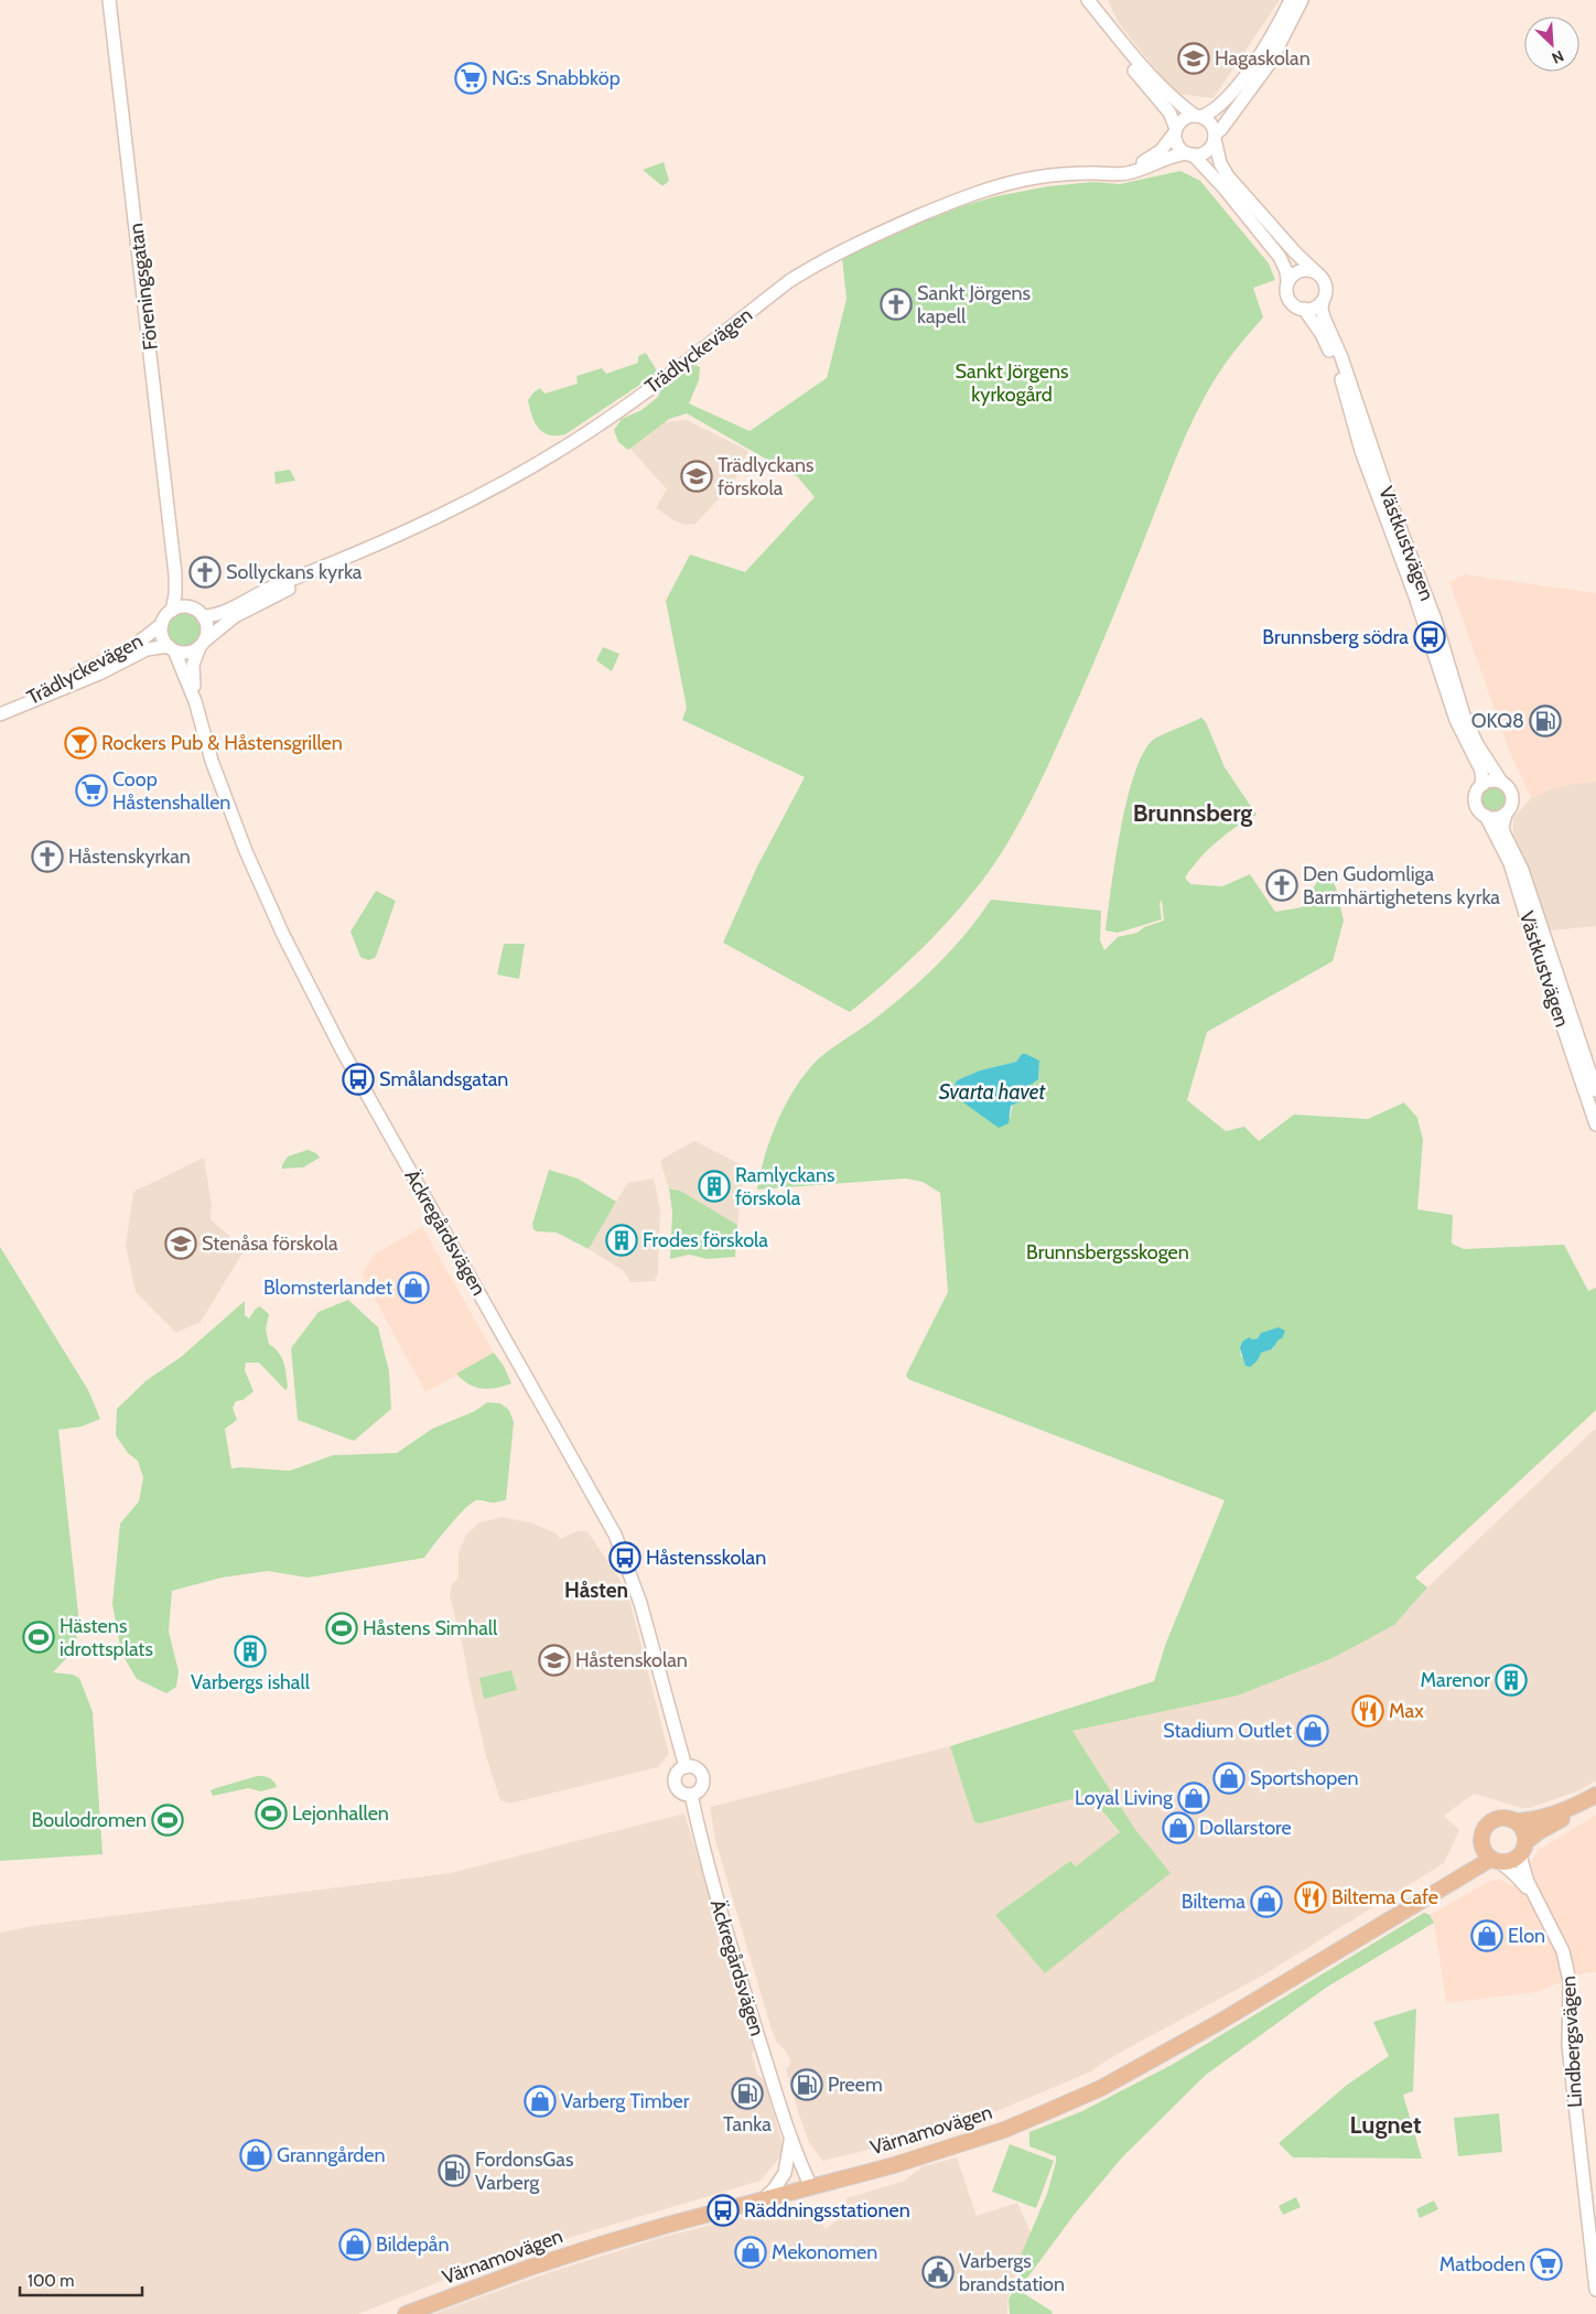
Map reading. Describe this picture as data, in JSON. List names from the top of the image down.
{
  "streets": {
    "main road": ["Värnamovägen"],
    "street": [
      "Föreningsgatan",
      "Trädlyckevägen",
      "Västkustvägen",
      "Äckregårdsvägen",
      "Lindbergsvägen"
    ]
  },
  "crossings": [
    ["Föreningsgatan", "Trädlyckevägen"],
    ["Föreningsgatan", "Äckregårdsvägen"],
    ["Trädlyckevägen", "Äckregårdsvägen"],
    ["Äckregårdsvägen", "Värnamovägen"],
    ["Lindbergsvägen", "Värnamovägen"]
  ],
  "districts": ["Brunnsberg", "Håsten", "Lugnet"],
  "water": ["Svarta havet"],
  "parks": ["Sankt Jörgens kyrkogård", "Brunnsbergsskogen"],
  "places": {
    "school or university": [
      "Hagaskolan",
      "Trädlyckans förskola",
      "Stenåsa förskola",
      "Håstenskolan"
    ],
    "supermarket": ["NG:s Snabbköp", "Coop Håstenshallen", "Matboden"],
    "church": [
      "Sankt Jörgens kapell",
      "Sollyckans kyrka",
      "Håstenskyrkan",
      "Den Gudomliga Barmhärtighetens kyrka"
    ],
    "bus stop": [
      "Brunnsberg södra",
      "Smålandsgatan",
      "Håstensskolan",
      "Räddningsstationen"
    ],
    "fuel station": [
      "OKQ8",
      "Preem",
      "Tanka",
      "FordonsGas Varberg"
    ],
    "bar": ["Rockers Pub & Håstensgrillen"],
    "building": [
      "Ramlyckans förskola",
      "Frodes förskola",
      "Varbergs ishall",
      "Marenor"
    ],
    "shop": [
      "Blomsterlandet",
      "Stadium Outlet",
      "Sportshopen",
      "Loyal Living",
      "Dollarstore",
      "Biltema",
      "Elon",
      "Varberg Timber",
      "Granngården",
      "Bildepån",
      "Mekonomen"
    ],
    "sports": [
      "Håstens Simhall",
      "Hästens idrottsplats",
      "Lejonhallen",
      "Boulodromen"
    ],
    "restaurant": ["Max", "Biltema Cafe"],
    "public building": ["Varbergs brandstation"]
  },
  "scale_bar": "100 m",
  "north": "bottom right"
}
